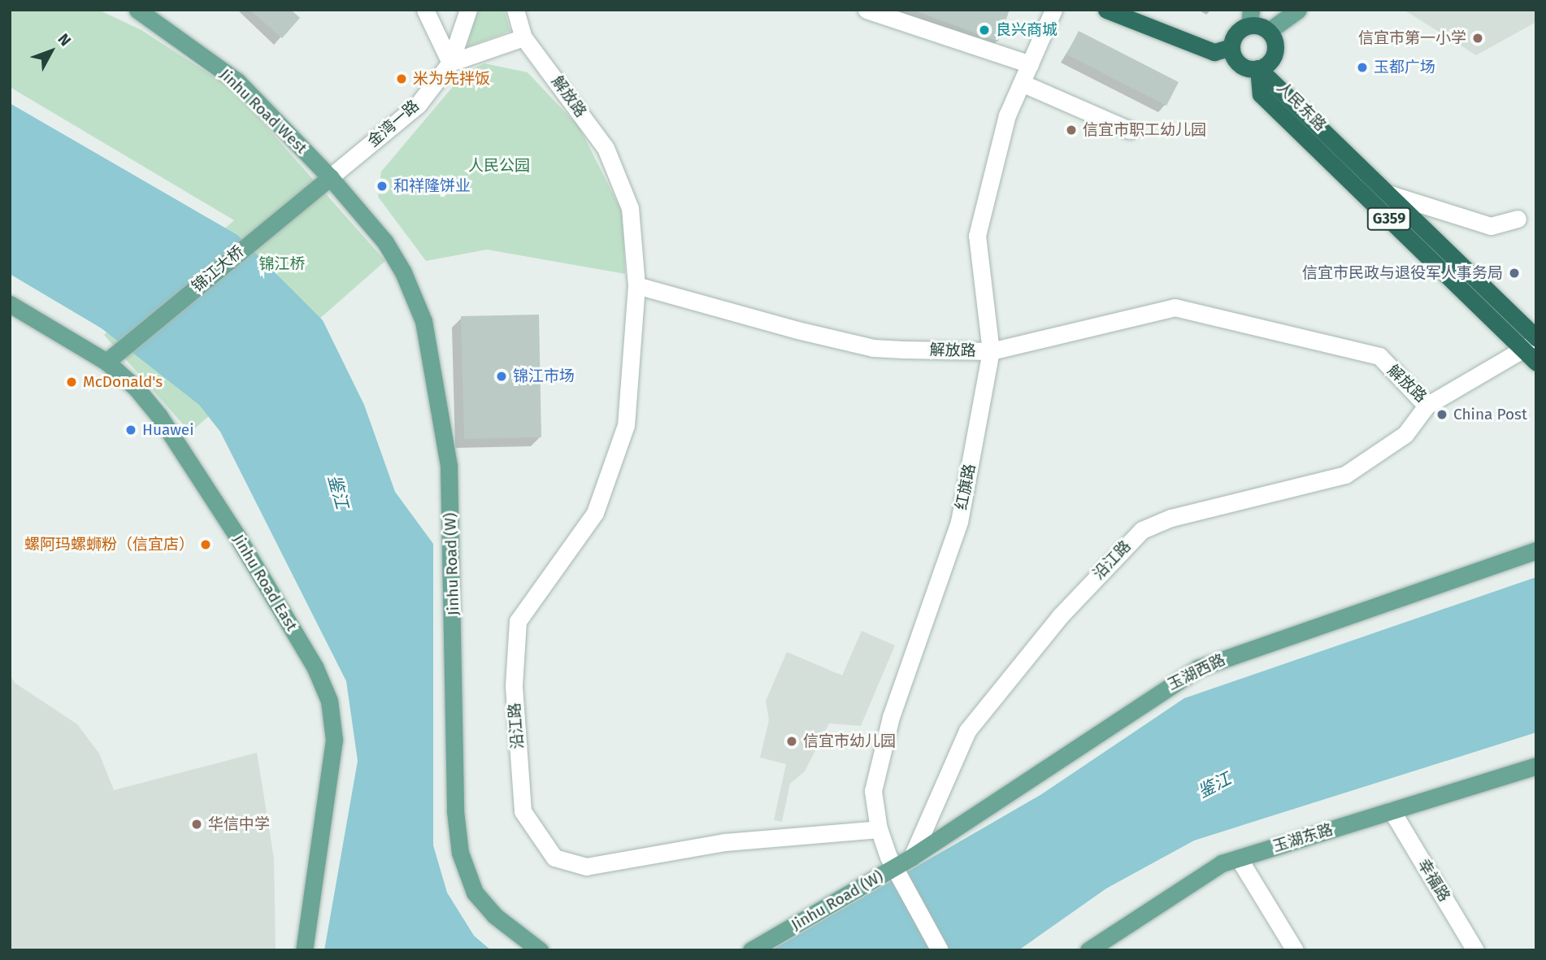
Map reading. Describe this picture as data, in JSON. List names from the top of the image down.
{
  "streets": {
    "highway": ["人民东路", "G359"],
    "main road": [
      "Jinhu Road West",
      "锦江大桥",
      "Jinhu Road (W)",
      "Jinhu Road East",
      "玉湖西路",
      "玉湖东路"
    ],
    "street": [
      "解放路",
      "金湾一路",
      "红旗路",
      "沿江路",
      "幸福路"
    ]
  },
  "crossings": [
    ["解放路", "人民东路"],
    ["解放路", "红旗路"],
    ["解放路", "沿江路"],
    ["Jinhu Road West", "金湾一路"],
    ["Jinhu Road West", "锦江大桥"],
    ["Jinhu Road West", "Jinhu Road (W)"],
    ["金湾一路", "锦江大桥"],
    ["金湾一路", "Jinhu Road (W)"],
    ["锦江大桥", "Jinhu Road (W)"],
    ["锦江大桥", "Jinhu Road East"],
    ["红旗路", "沿江路"],
    ["红旗路", "Jinhu Road (W)"],
    ["红旗路", "玉湖西路"],
    ["沿江路", "玉湖西路"],
    ["Jinhu Road (W)", "玉湖西路"],
    ["玉湖东路", "幸福路"]
  ],
  "water": ["鉴江"],
  "parks": ["人民公园", "锦江桥"],
  "places": [
    "良兴商城",
    "信宜市第一小学",
    "玉都广场",
    "米为先拌饭",
    "信宜市职工幼儿园",
    "和祥隆饼业",
    "信宜市民政与退役军人事务局",
    "锦江市场",
    "McDonald's",
    "China Post",
    "Huawei",
    "螺阿玛螺蛳粉（信宜店）",
    "信宜市幼儿园",
    "华信中学"
  ],
  "north": "top right"
}
